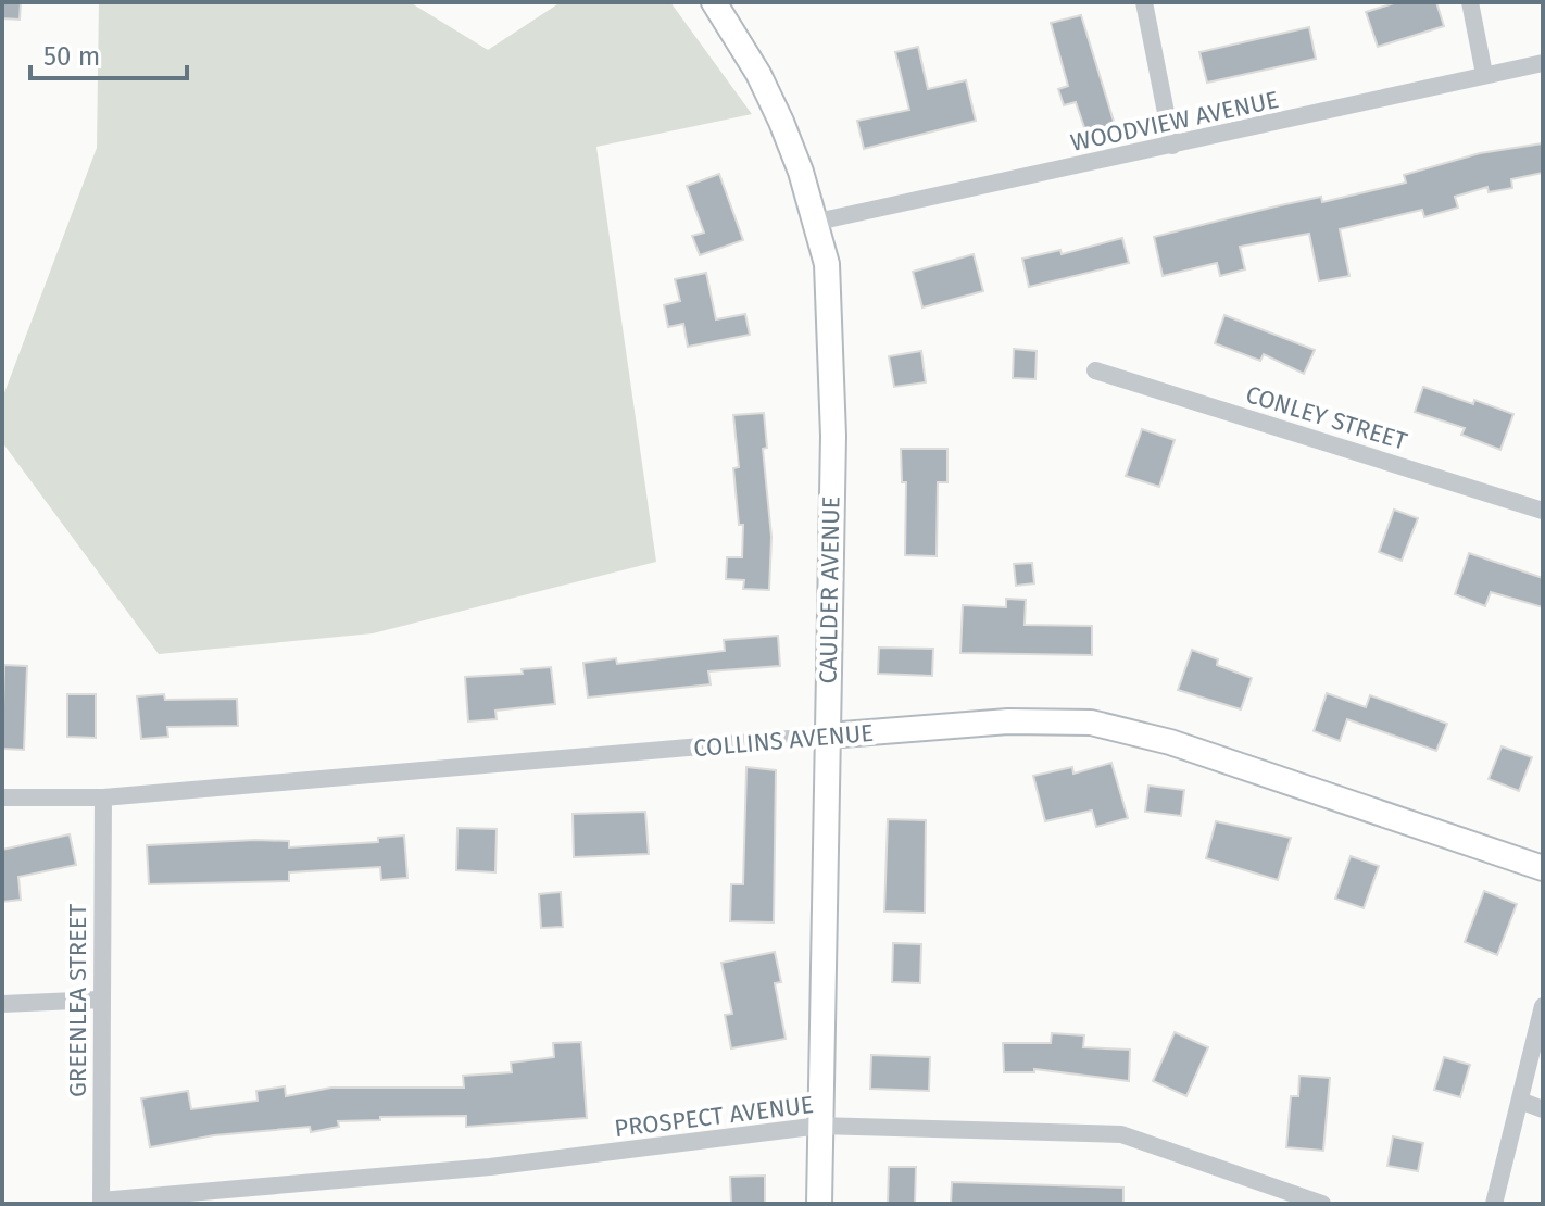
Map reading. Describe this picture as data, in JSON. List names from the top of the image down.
{
  "streets": {
    "street": [
      "WOODVIEW AVENUE",
      "CONLEY STREET",
      "CAULDER AVENUE",
      "COLLINS AVENUE",
      "GREENLEA STREET",
      "PROSPECT AVENUE"
    ]
  },
  "crossings": [
    ["WOODVIEW AVENUE", "CAULDER AVENUE"],
    ["CAULDER AVENUE", "COLLINS AVENUE"],
    ["CAULDER AVENUE", "PROSPECT AVENUE"],
    ["COLLINS AVENUE", "GREENLEA STREET"],
    ["GREENLEA STREET", "PROSPECT AVENUE"]
  ],
  "scale_bar": "50 m"
}
